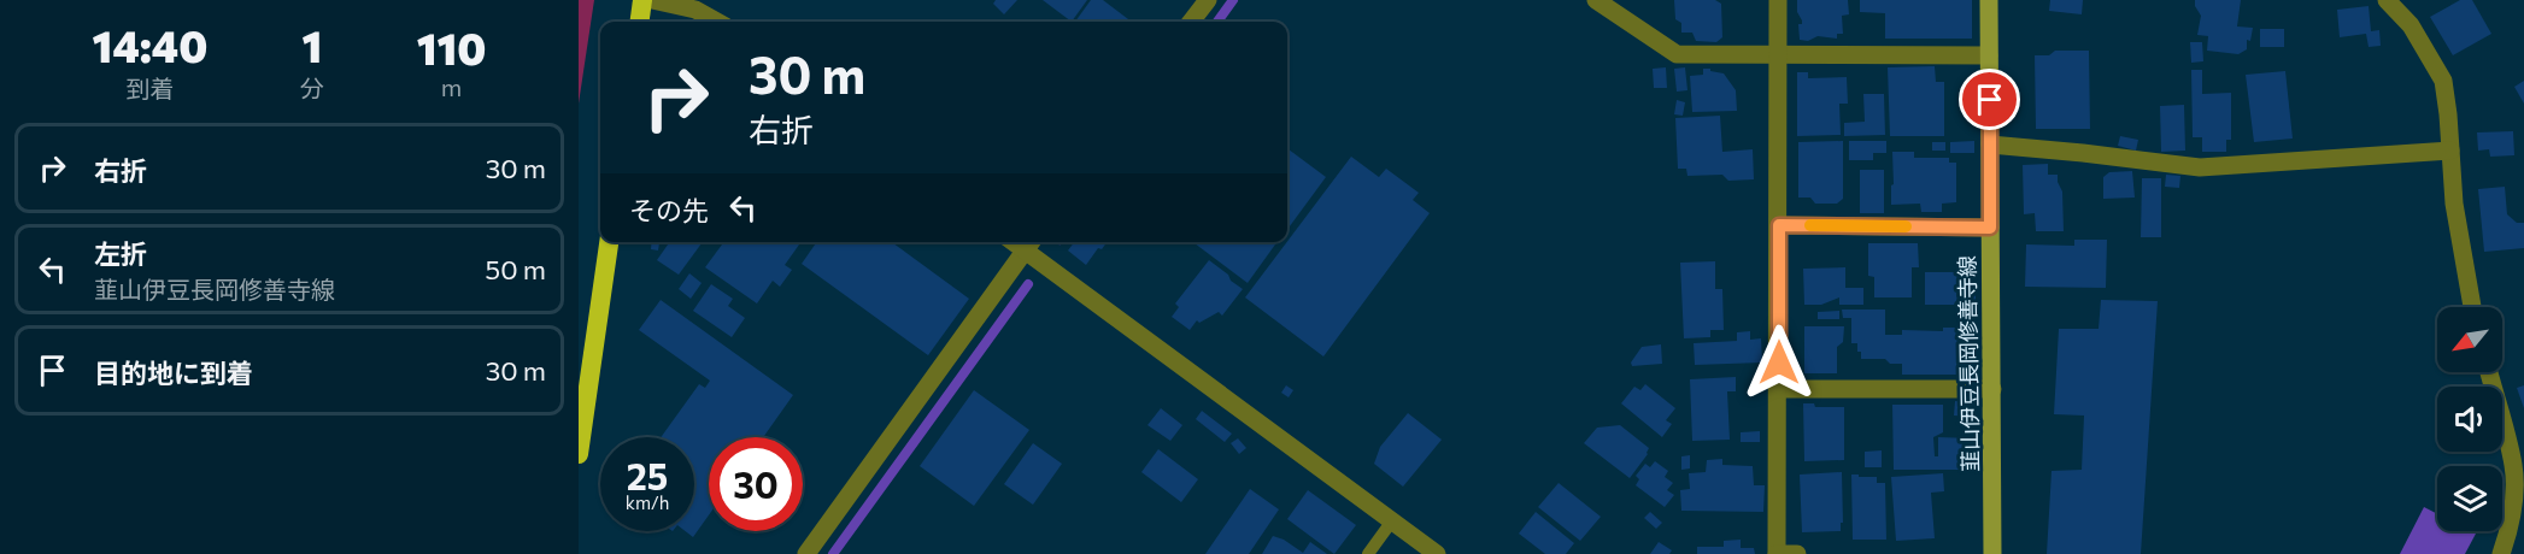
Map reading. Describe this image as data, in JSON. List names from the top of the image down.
{
  "streets": {
    "main road": ["韮山伊豆長岡修善寺線"]
  },
  "north": "bottom left",
  "page": {
    "eta": [
      "14:40",
      "到着",
      "1",
      "分",
      "110",
      "m"
    ],
    "turn": ["30 m", "右折"],
    "list": [
      {
        "name": "右折",
        "value": "30 m"
      },
      {
        "name": "左折",
        "note": "韮山伊豆長岡修善寺線",
        "value": "50 m"
      },
      {
        "name": "目的地に到着",
        "value": "30 m"
      }
    ],
    "then": "その先",
    "speed": "25 km/h",
    "limit": "30"
  }
}
